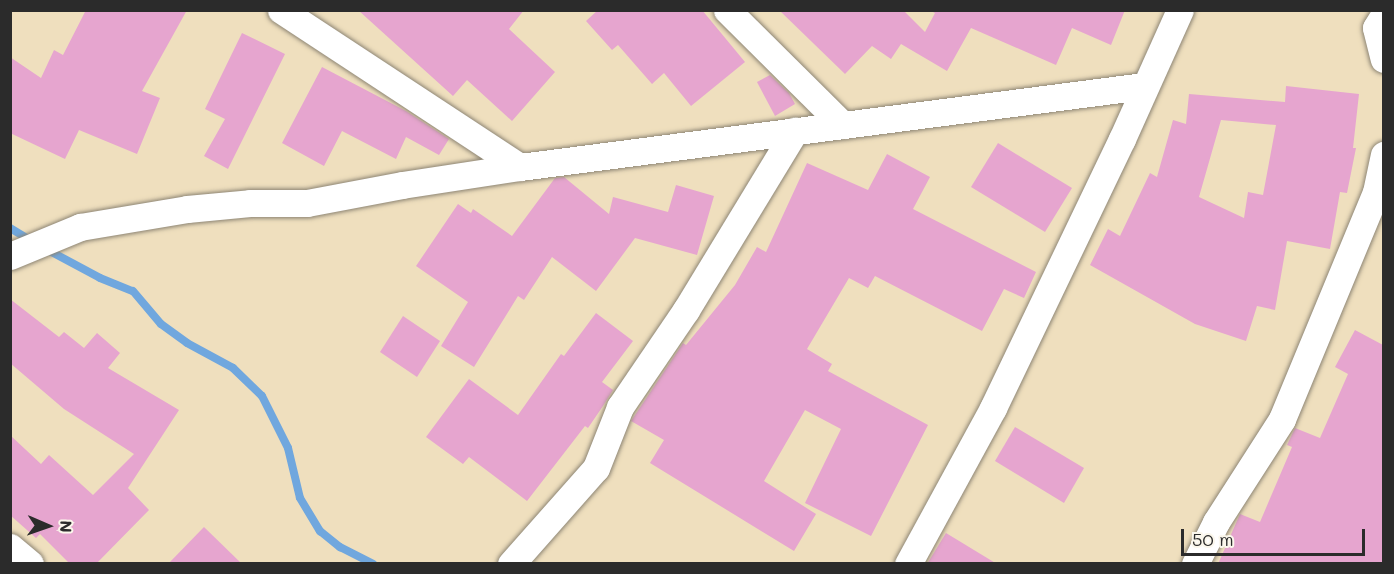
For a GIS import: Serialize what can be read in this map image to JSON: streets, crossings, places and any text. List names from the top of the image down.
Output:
{
  "scale_bar": "50 m",
  "north": "right"
}
